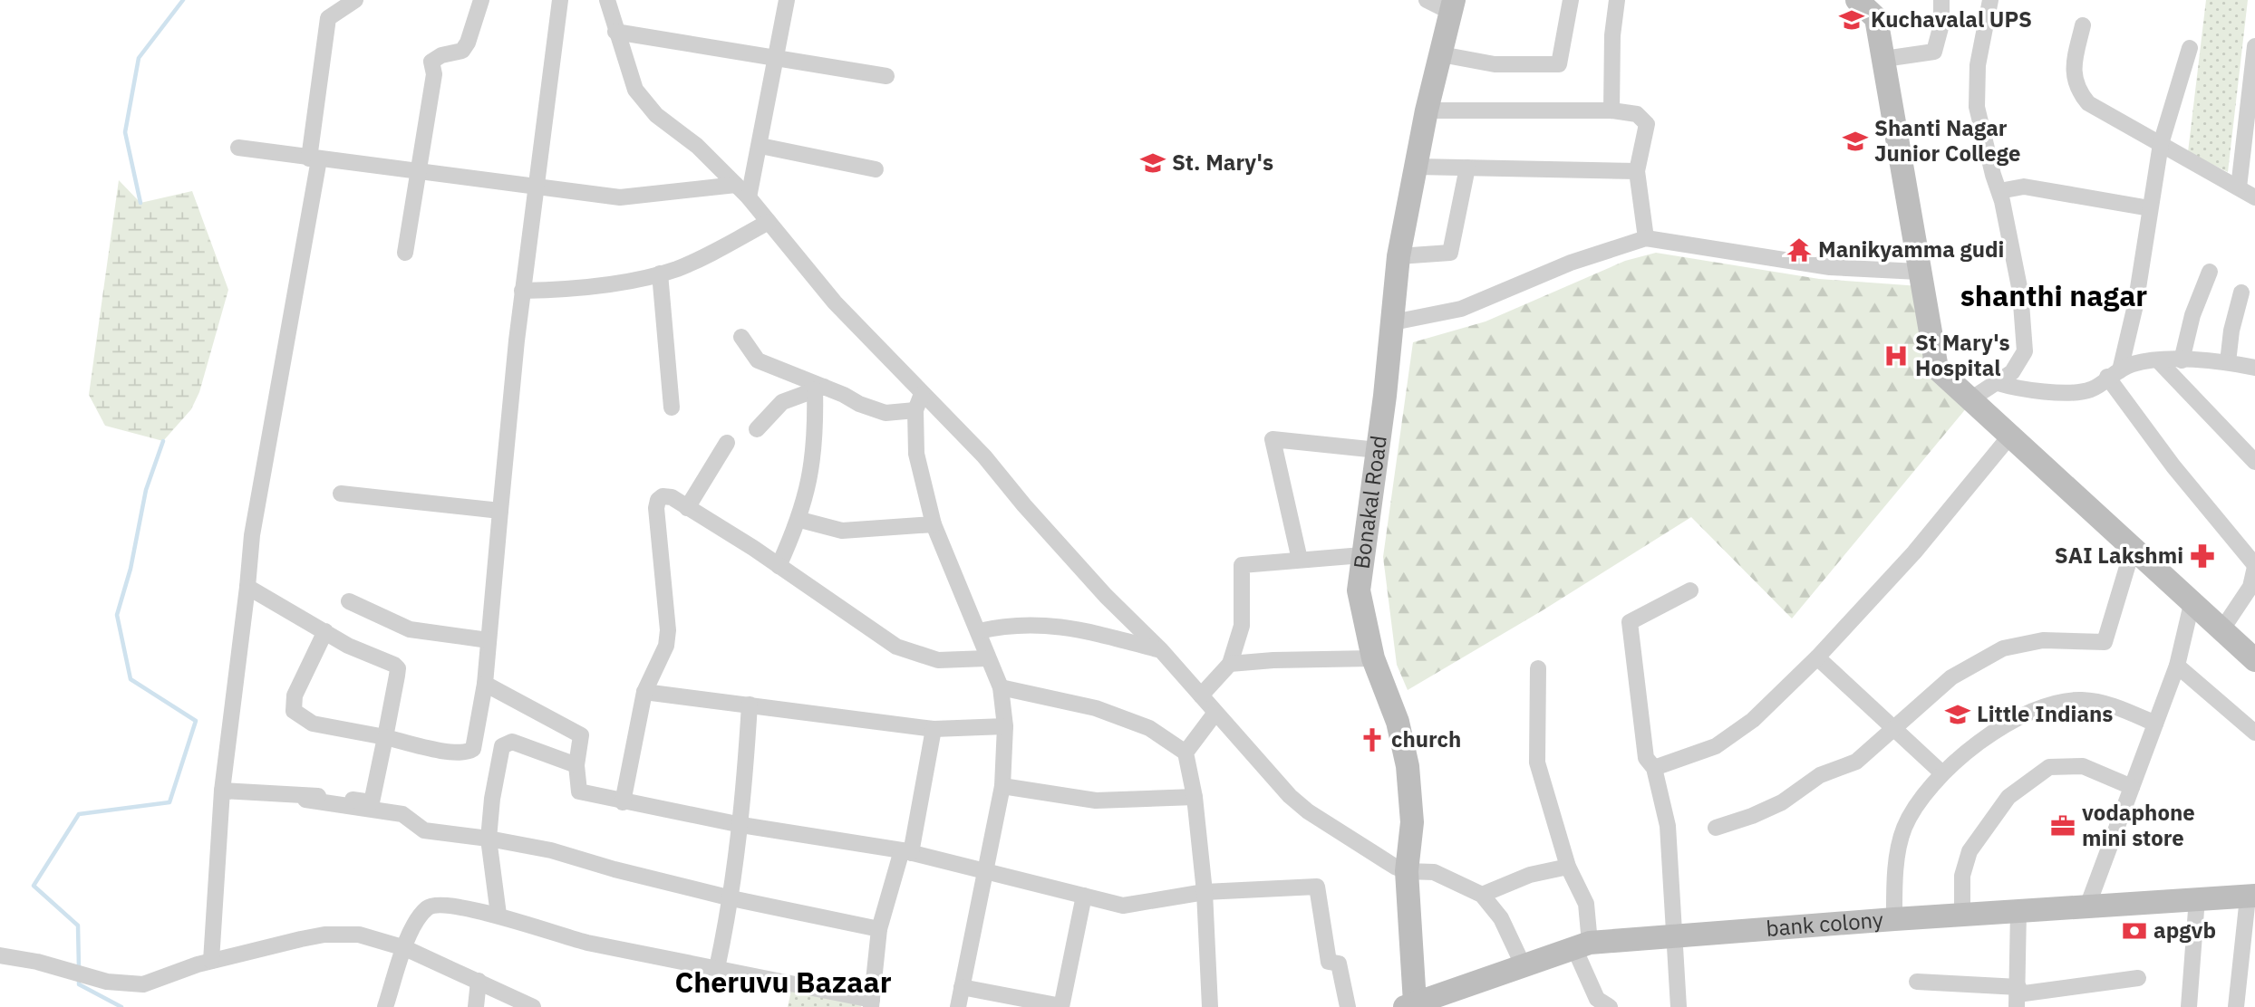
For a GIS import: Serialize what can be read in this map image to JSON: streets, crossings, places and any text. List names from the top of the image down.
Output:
{
  "streets": {
    "main road": ["Bonakal Road", "bank colony"]
  },
  "crossings": [
    ["Bonakal Road", "bank colony"]
  ],
  "districts": ["shanthi nagar", "Cheruvu Bazaar"],
  "places": {
    "school or university": [
      "Kuchavalal UPS",
      "Shanti Nagar Junior College",
      "St. Mary's",
      "Little Indians"
    ],
    "temple": ["Manikyamma gudi"],
    "hospital": ["St Mary's Hospital"],
    "pharmacy": ["SAI Lakshmi"],
    "church": ["church"],
    "office": ["vodaphone mini store"],
    "bank": ["apgvb"]
  }
}
